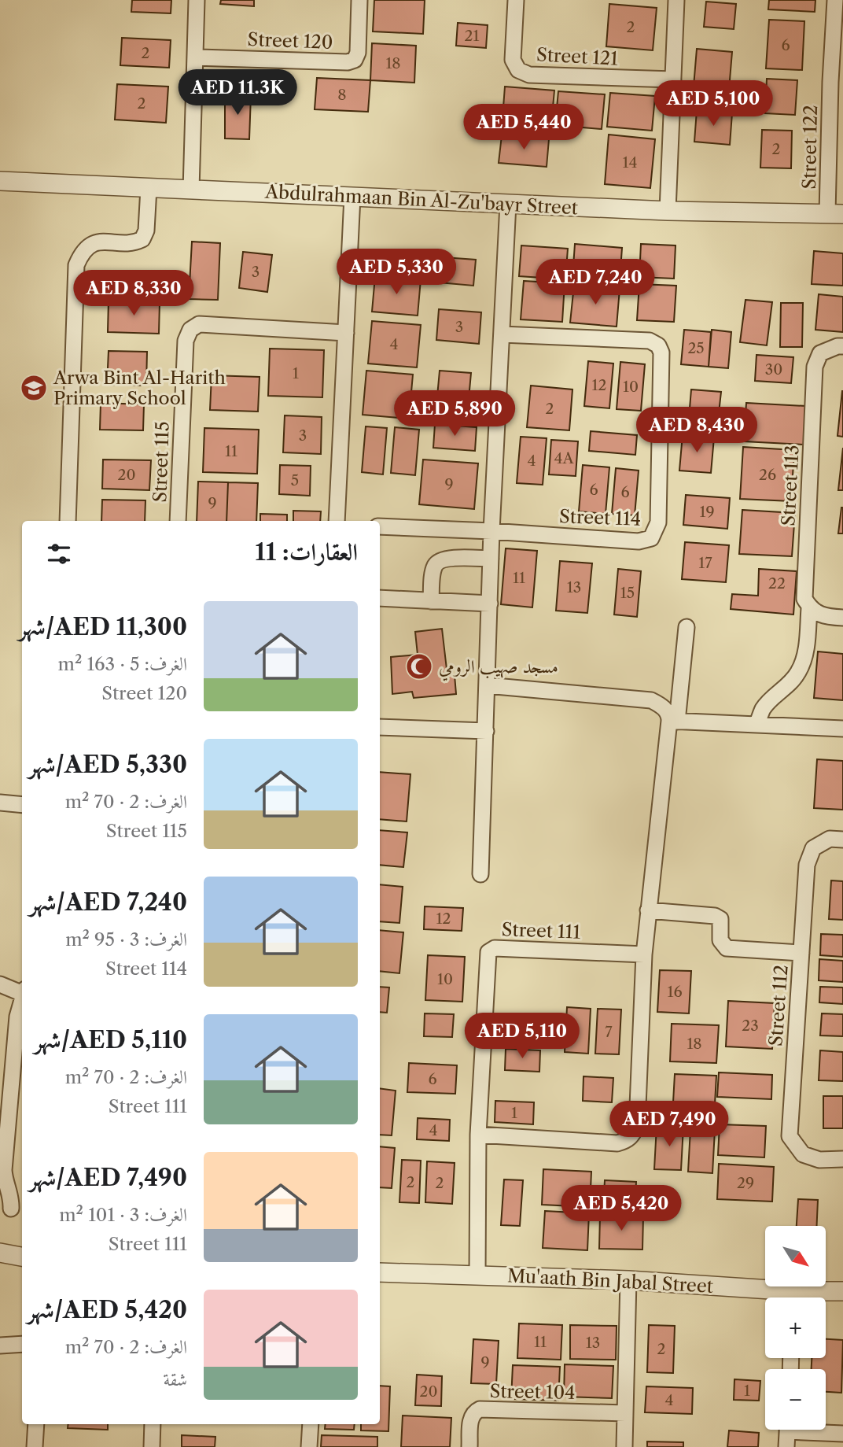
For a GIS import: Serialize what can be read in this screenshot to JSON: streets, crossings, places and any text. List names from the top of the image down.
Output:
{
  "streets": {
    "street": [
      "Street 120",
      "Street 121",
      "Street 122",
      "Abdulrahmaan Bin Al-Zu'bayr Street",
      "Street 115",
      "Street 113",
      "Street 114",
      "Street 111",
      "Street 112",
      "Mu'aath Bin Jabal Street",
      "Street 104"
    ]
  },
  "crossings": [
    ["Street 122", "Abdulrahmaan Bin Al-Zu'bayr Street"],
    ["Street 111", "Mu'aath Bin Jabal Street"]
  ],
  "places": {
    "school or university": ["Arwa Bint Al-Harith Primary School"],
    "mosque": ["مسجد صهيب الرومي"]
  },
  "house_numbers": [
    "2",
    "21",
    "6",
    "2",
    "18",
    "8",
    "2",
    "2",
    "14",
    "3",
    "3",
    "4",
    "25",
    "30",
    "1",
    "12",
    "10",
    "2",
    "3",
    "11",
    "4A",
    "4",
    "20",
    "26",
    "5",
    "9",
    "6",
    "6",
    "9",
    "19",
    "17",
    "11",
    "22",
    "13",
    "15",
    "12",
    "10",
    "16",
    "23",
    "7",
    "18",
    "6",
    "1",
    "4",
    "2",
    "2",
    "29",
    "11",
    "13",
    "2",
    "9",
    "1",
    "20",
    "4"
  ],
  "north": "bottom right",
  "page": {
    "price": [
      "AED 11.3K",
      "AED 5,100",
      "AED 5,440",
      "AED 5,330",
      "AED 7,240",
      "AED 8,330",
      "AED 5,890",
      "AED 8,430",
      "AED 5,110",
      "AED 7,490",
      "AED 5,420"
    ],
    "heading": "العقارات: 11",
    "list": [
      {
        "name": "AED 11,300/شهر",
        "note": "الغرف: 5 · 163 m² · Street 120"
      },
      {
        "name": "AED 5,330/شهر",
        "note": "الغرف: 2 · 70 m² · Street 115"
      },
      {
        "name": "AED 7,240/شهر",
        "note": "الغرف: 3 · 95 m² · Street 114"
      },
      {
        "name": "AED 5,110/شهر",
        "note": "الغرف: 2 · 70 m² · Street 111"
      },
      {
        "name": "AED 7,490/شهر",
        "note": "الغرف: 3 · 101 m² · Street 111"
      },
      {
        "name": "AED 5,420/شهر",
        "note": "الغرف: 2 · 70 m² · شقة"
      }
    ],
    "map_buttons": ["+", "−"]
  }
}
